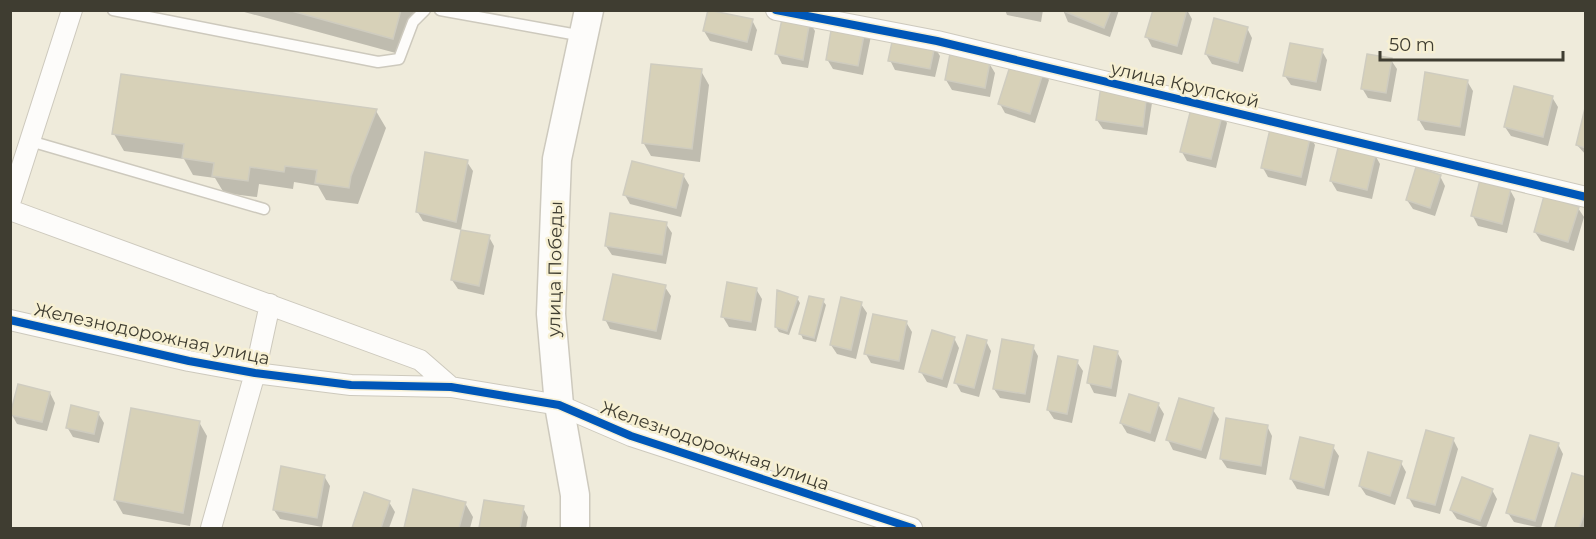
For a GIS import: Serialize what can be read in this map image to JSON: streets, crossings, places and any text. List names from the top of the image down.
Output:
{
  "streets": {
    "street": ["улица Крупской", "улица Победы", "Железнодорожная улица"]
  },
  "crossings": [
    ["улица Победы", "Железнодорожная улица"]
  ],
  "scale_bar": "50 m"
}
